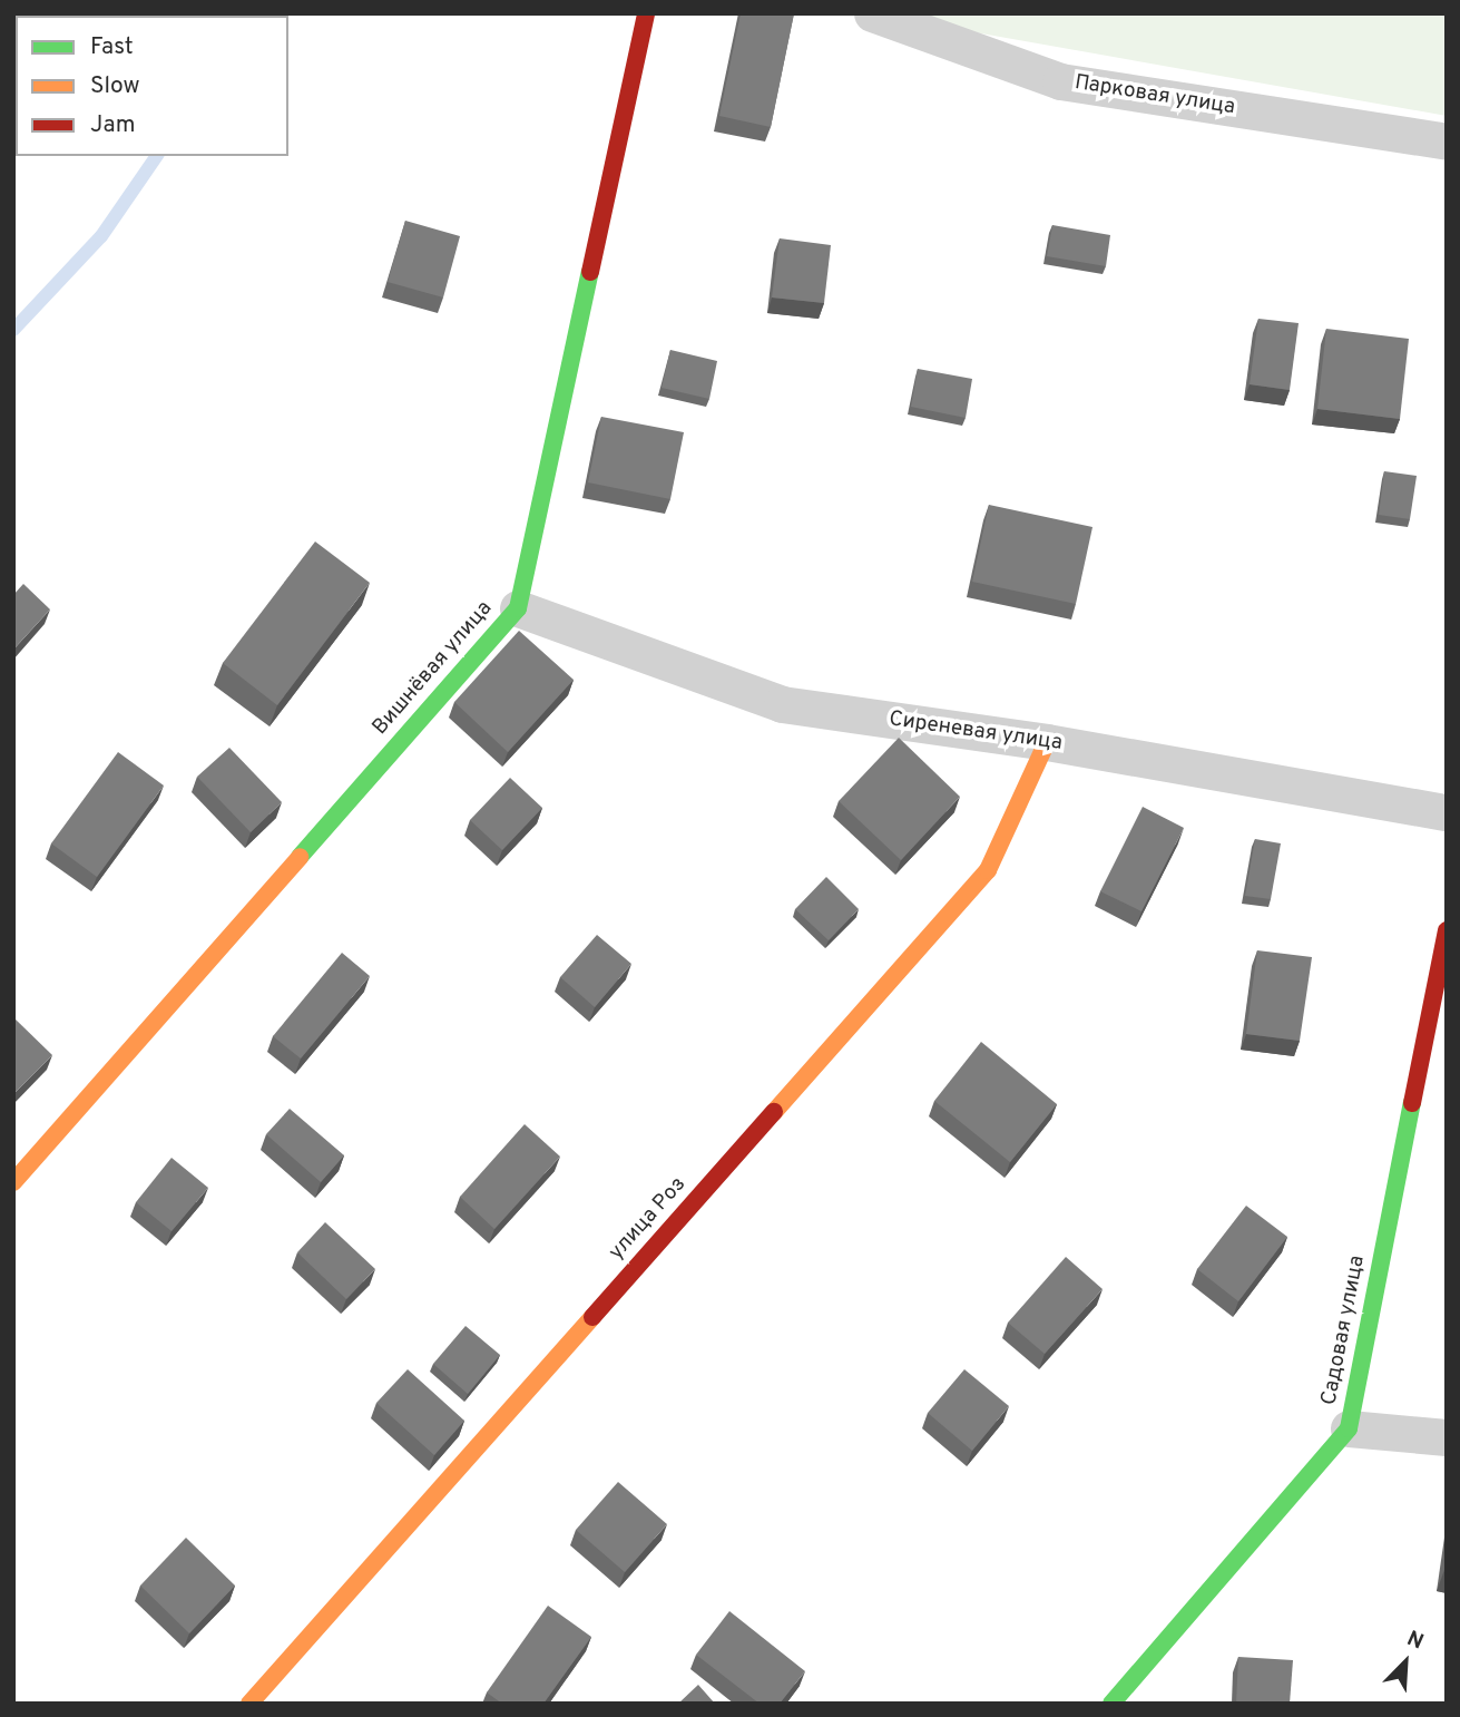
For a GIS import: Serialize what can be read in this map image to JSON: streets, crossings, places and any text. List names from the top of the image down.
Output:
{
  "streets": {
    "street": [
      "Парковая улица",
      "Вишнёвая улица",
      "Сиреневая улица",
      "улица Роз",
      "Садовая улица"
    ]
  },
  "crossings": [
    ["Вишнёвая улица", "Сиреневая улица"],
    ["Сиреневая улица", "улица Роз"]
  ],
  "legend": ["Fast", "Slow", "Jam"],
  "north": "top right"
}
